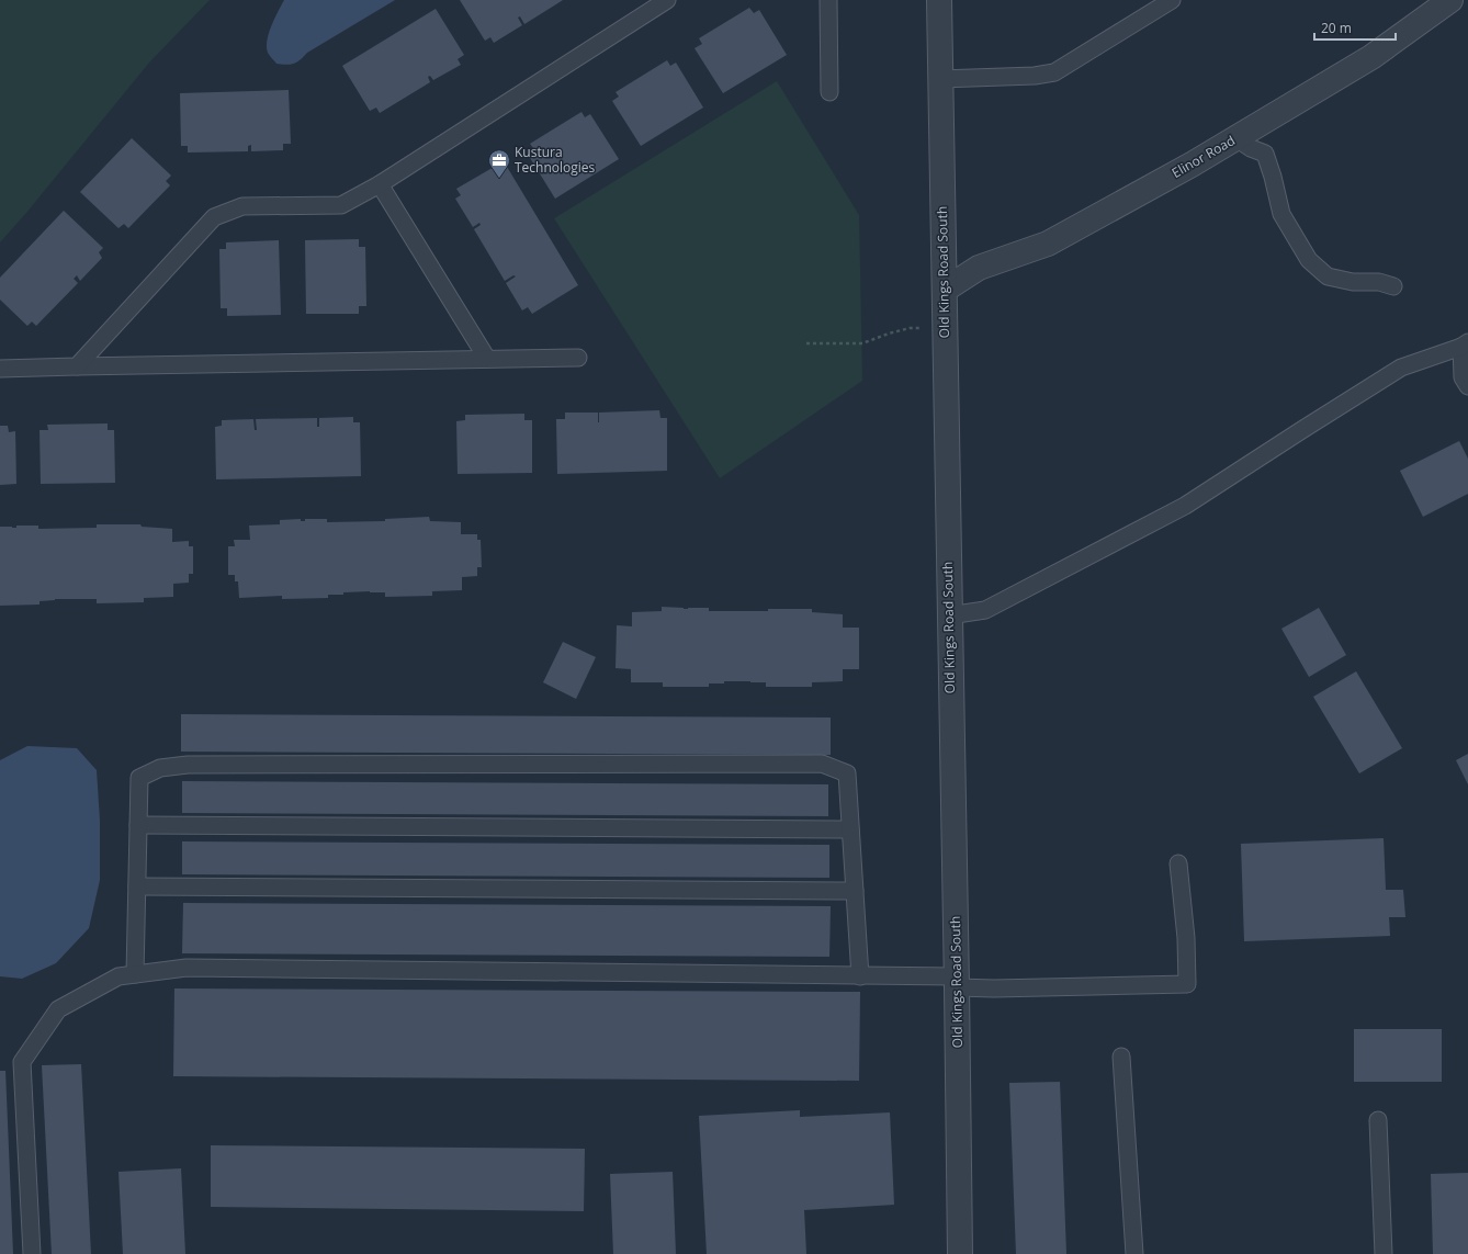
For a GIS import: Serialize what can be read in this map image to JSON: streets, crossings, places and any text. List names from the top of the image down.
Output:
{
  "streets": {
    "street": ["Elinor Road", "Old Kings Road South"]
  },
  "crossings": [
    ["Elinor Road", "Old Kings Road South"]
  ],
  "places": {
    "office": ["Kustura Technologies"]
  },
  "scale_bar": "20 m"
}
